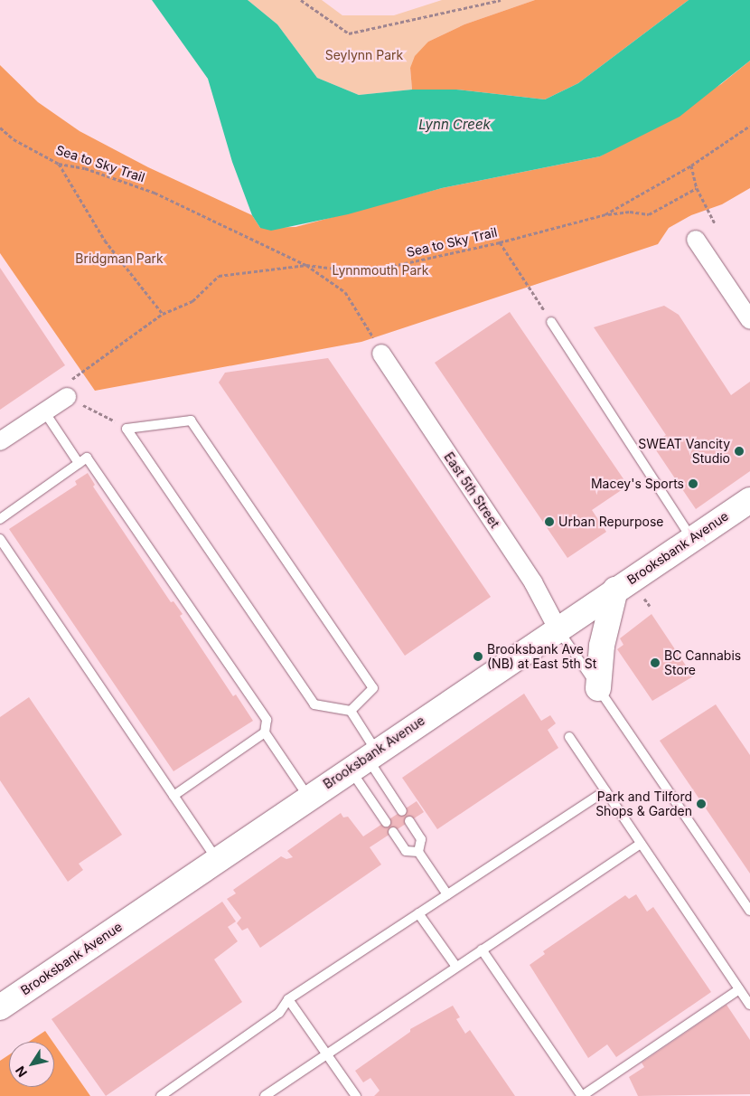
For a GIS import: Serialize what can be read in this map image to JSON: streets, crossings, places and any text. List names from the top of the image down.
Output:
{
  "streets": {
    "main road": ["Brooksbank Avenue"],
    "street": ["East 5th Street"],
    "path": ["Sea to Sky Trail"]
  },
  "crossings": [
    ["East 5th Street", "Brooksbank Avenue"]
  ],
  "water": ["Lynn Creek"],
  "parks": ["Seylynn Park", "Bridgman Park", "Lynnmouth Park"],
  "places": [
    "SWEAT Vancity Studio",
    "Macey's Sports",
    "Urban Repurpose",
    "Brooksbank Ave (NB) at East 5th St",
    "BC Cannabis Store",
    "Park and Tilford Shops & Garden"
  ],
  "north": "bottom left"
}
